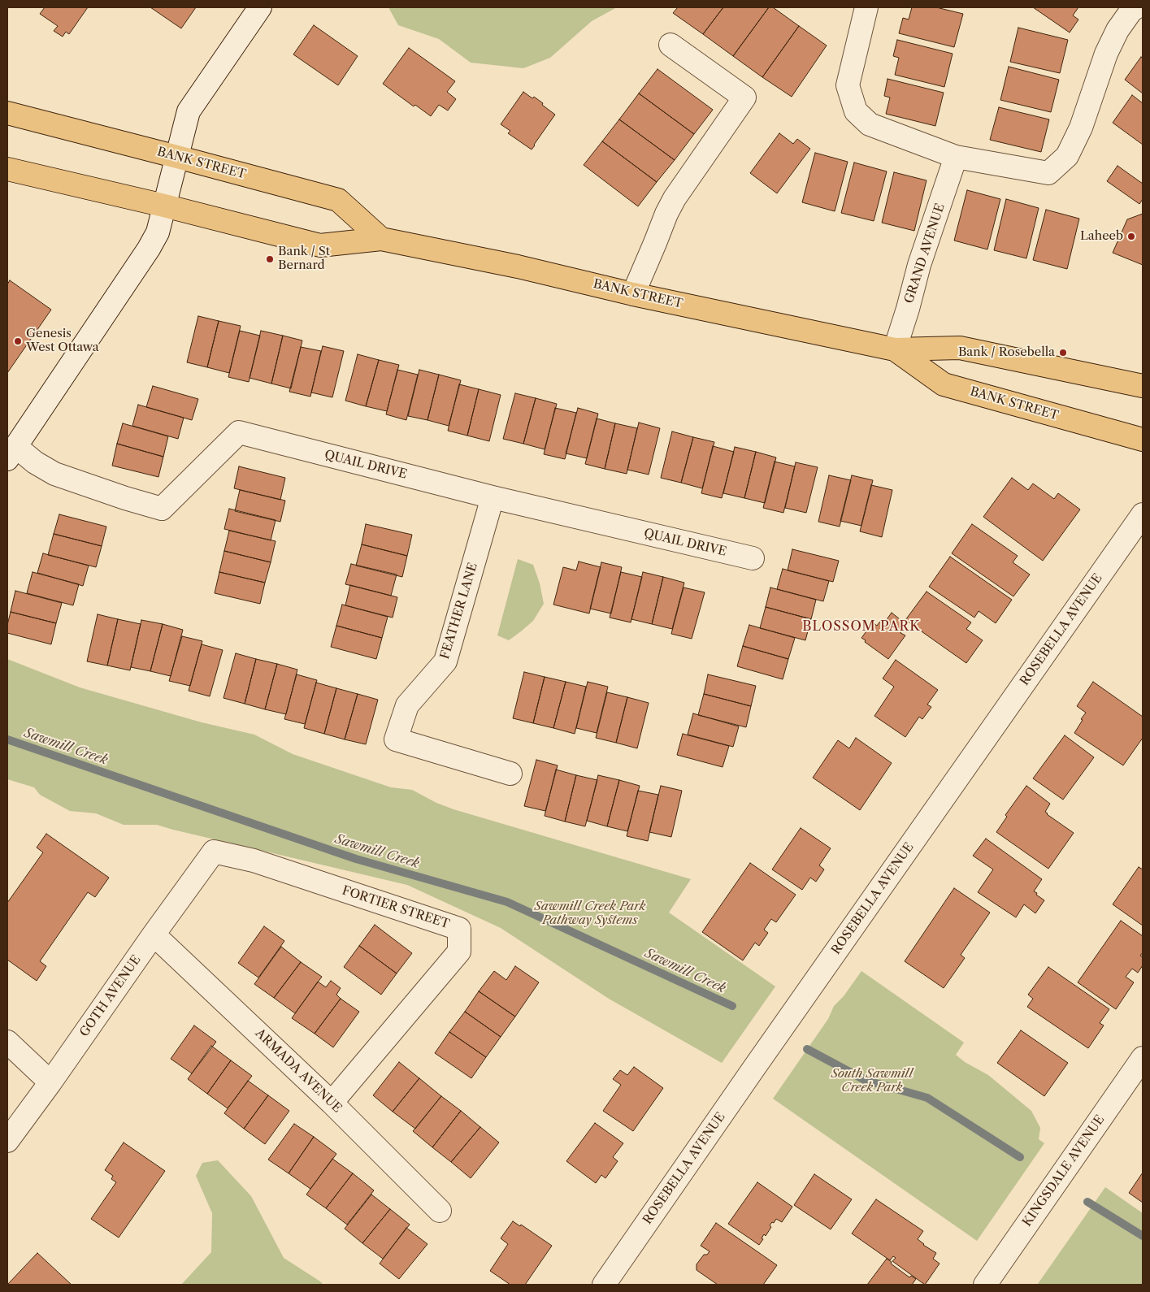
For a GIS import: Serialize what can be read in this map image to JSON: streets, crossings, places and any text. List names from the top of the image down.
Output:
{
  "streets": {
    "main road": ["BANK STREET"],
    "street": [
      "GRAND AVENUE",
      "QUAIL DRIVE",
      "FEATHER LANE",
      "ROSEBELLA AVENUE",
      "FORTIER STREET",
      "GOTH AVENUE",
      "ARMADA AVENUE",
      "KINGSDALE AVENUE"
    ]
  },
  "crossings": [
    ["BANK STREET", "GRAND AVENUE"],
    ["QUAIL DRIVE", "FEATHER LANE"],
    ["FORTIER STREET", "GOTH AVENUE"],
    ["FORTIER STREET", "ARMADA AVENUE"],
    ["GOTH AVENUE", "ARMADA AVENUE"]
  ],
  "districts": ["BLOSSOM PARK"],
  "water": ["Sawmill Creek"],
  "parks": ["Sawmill Creek Park Pathway Systems", "South Sawmill Creek Park"],
  "places": [
    "Laheeb",
    "Bank / St Bernard",
    "Genesis West Ottawa",
    "Bank / Rosebella"
  ]
}
